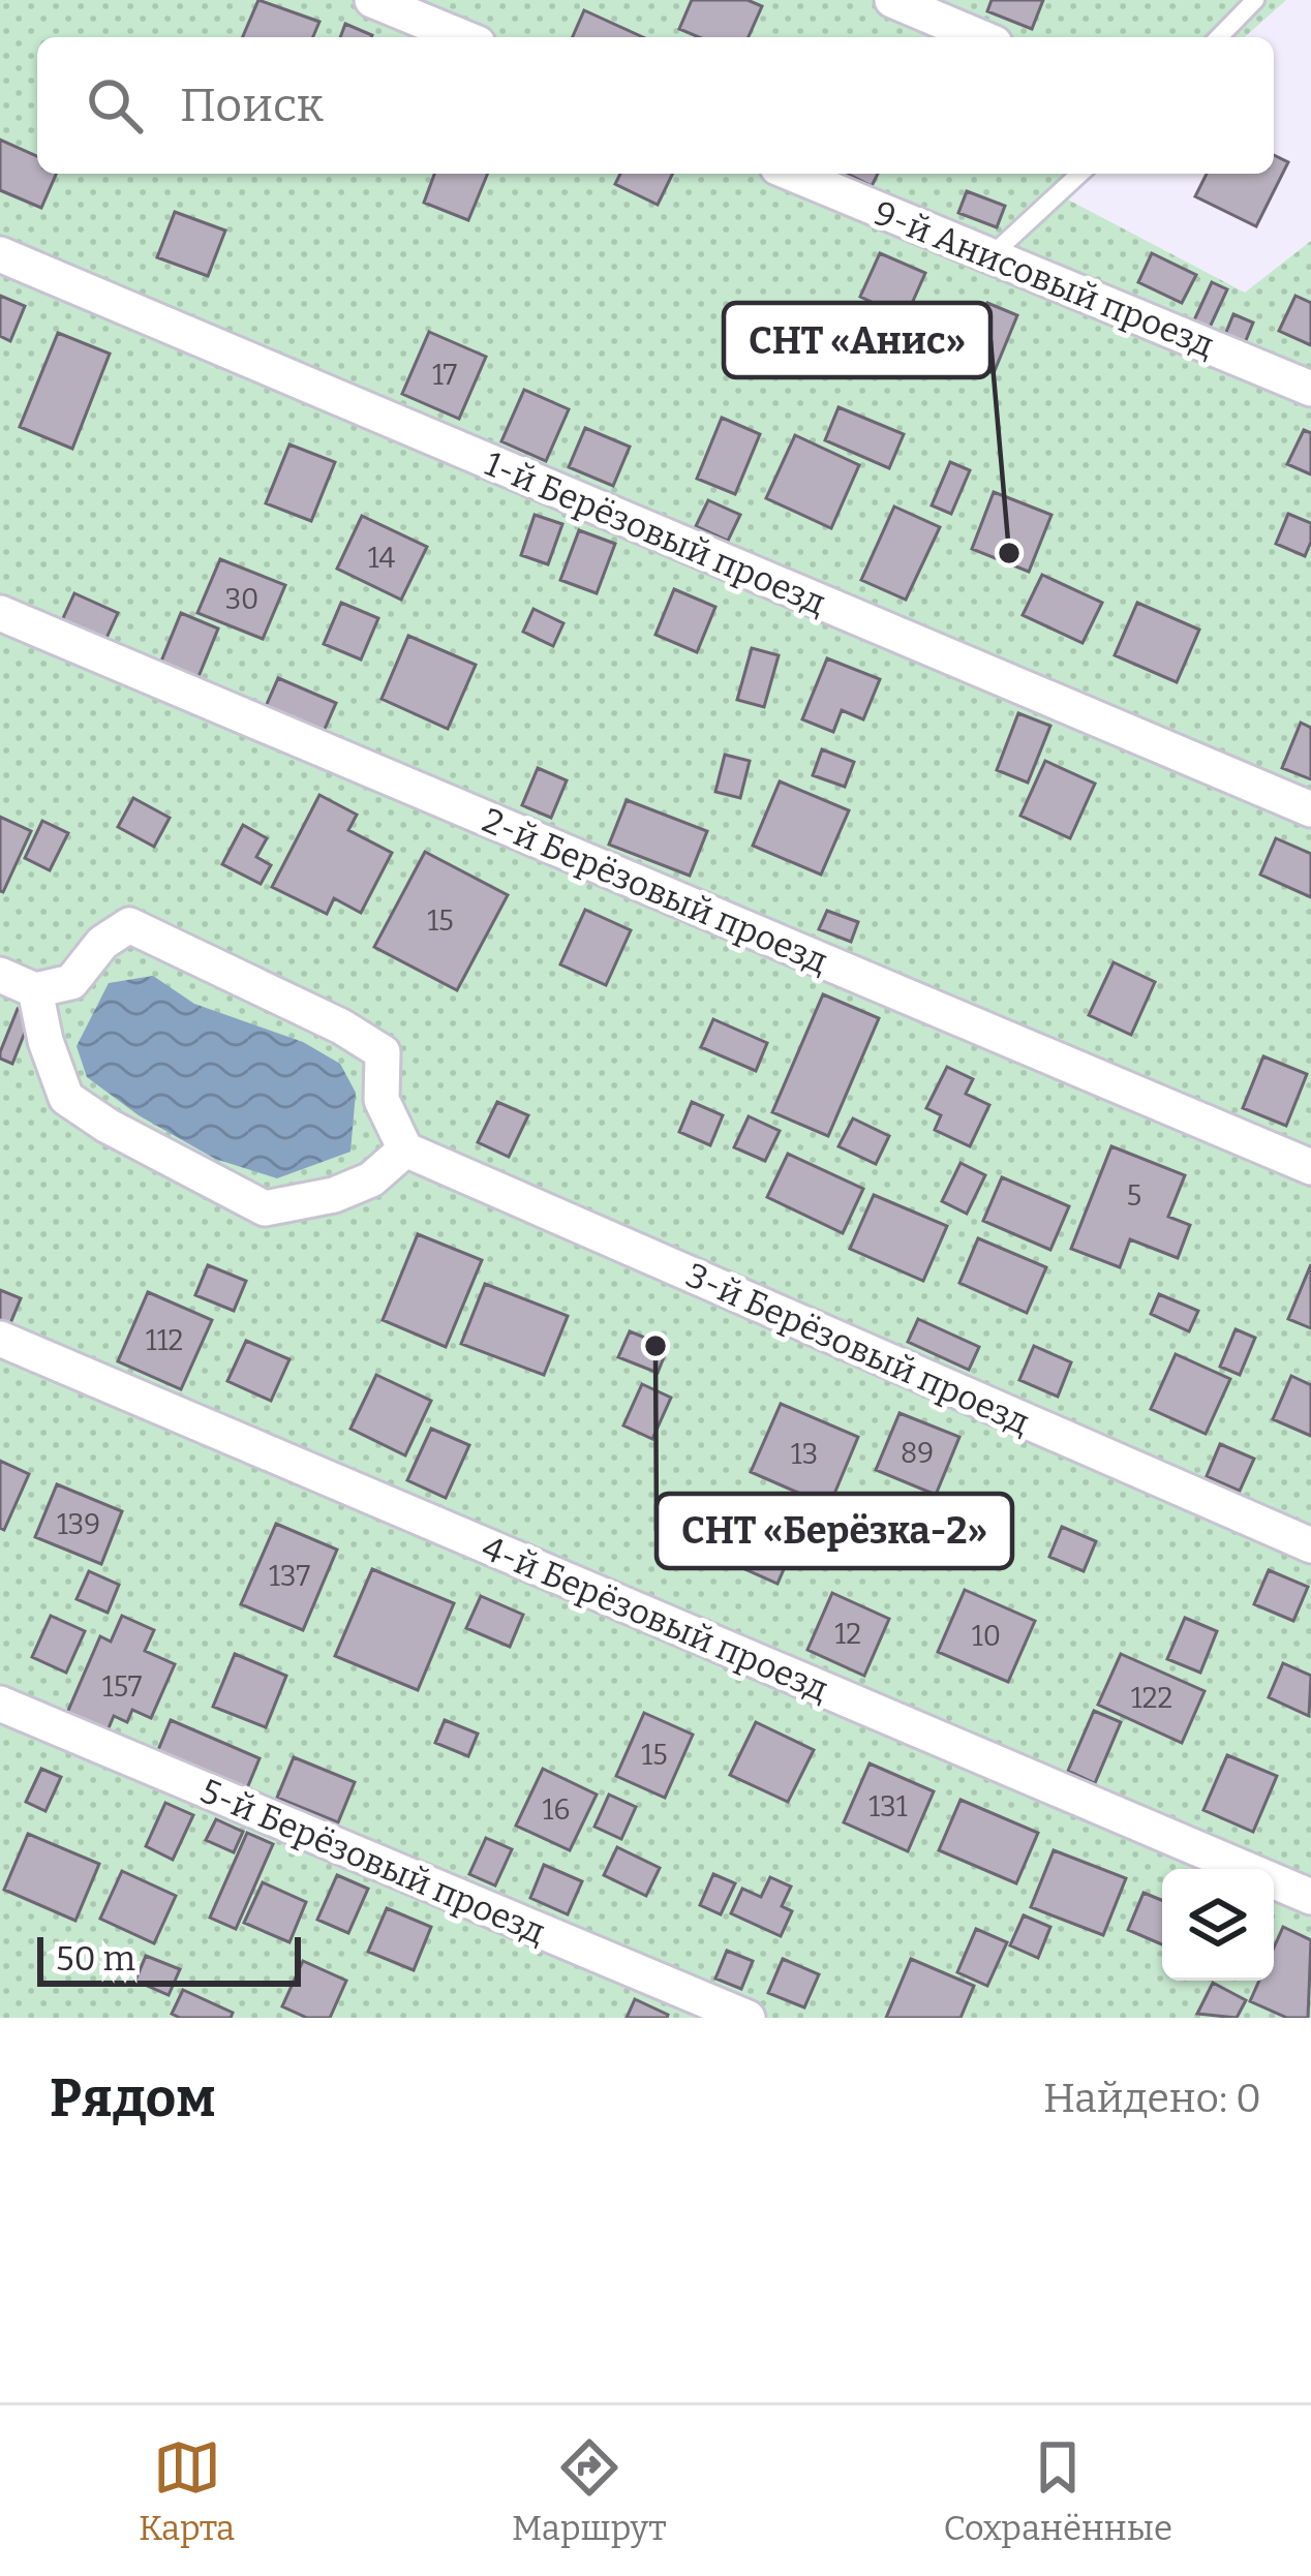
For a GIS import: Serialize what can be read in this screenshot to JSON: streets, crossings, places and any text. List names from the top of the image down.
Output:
{
  "streets": {
    "street": [
      "9-й Анисовый проезд",
      "1-й Берёзовый проезд",
      "2-й Берёзовый проезд",
      "3-й Берёзовый проезд",
      "4-й Берёзовый проезд",
      "5-й Берёзовый проезд"
    ]
  },
  "places": ["СНТ «Анис»", "СНТ «Берёзка-2»"],
  "house_numbers": [
    "17",
    "14",
    "30",
    "15",
    "5",
    "112",
    "89",
    "13",
    "139",
    "137",
    "12",
    "10",
    "157",
    "122",
    "15",
    "131",
    "16"
  ],
  "scale_bar": "50 m",
  "page": {
    "search": "Поиск",
    "scale": "50 m",
    "heading": ["Рядом", "Найдено: 0"],
    "nav": ["Карта", "Маршрут", "Сохранённые"]
  }
}
